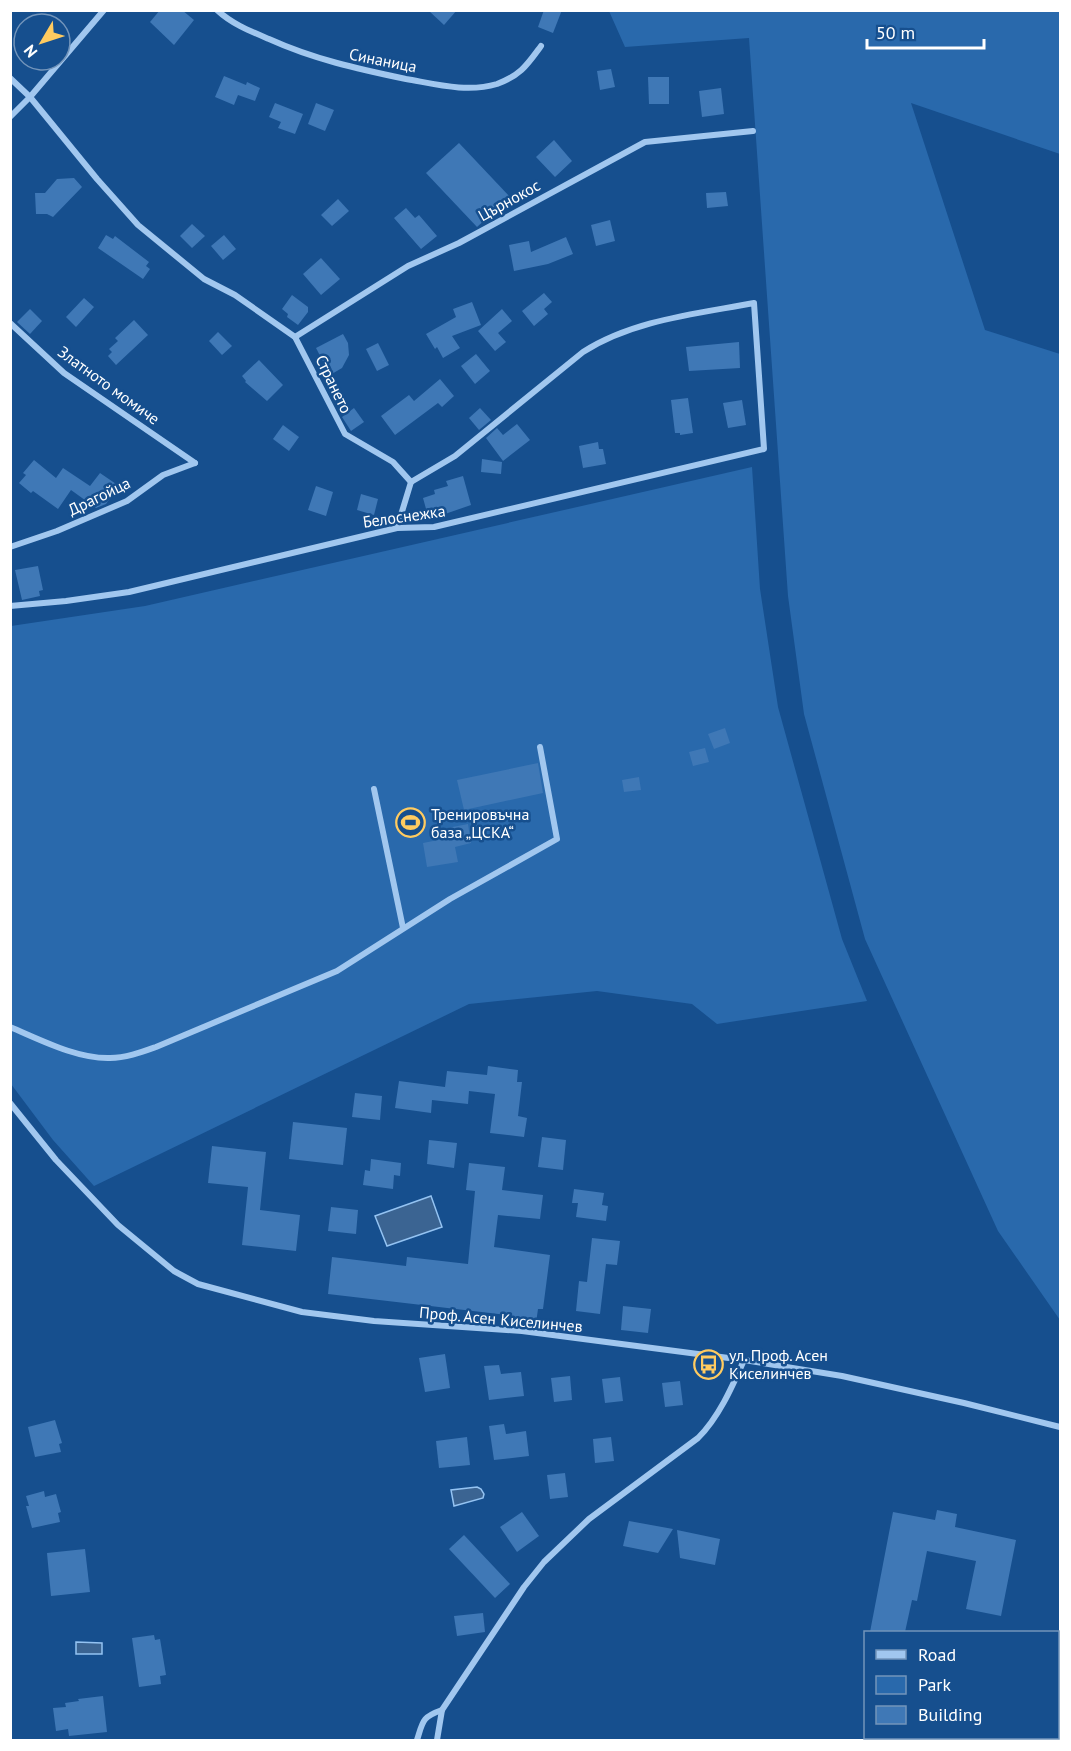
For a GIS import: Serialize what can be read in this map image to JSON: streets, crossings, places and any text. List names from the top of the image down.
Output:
{
  "streets": {
    "street": [
      "Синаница",
      "Църнокос",
      "Странето",
      "Златното момиче",
      "Драгойца",
      "Белоснежка",
      "Проф. Асен Киселинчев"
    ]
  },
  "crossings": [
    ["Църнокос", "Странето"],
    ["Странето", "Белоснежка"],
    ["Златното момиче", "Драгойца"]
  ],
  "places": {
    "sports": ["Тренировъчна база „ЦСКА“"],
    "bus stop": ["ул. Проф. Асен Киселинчев"]
  },
  "legend": ["Road", "Park", "Building"],
  "scale_bar": "50 m",
  "north": "bottom left"
}
